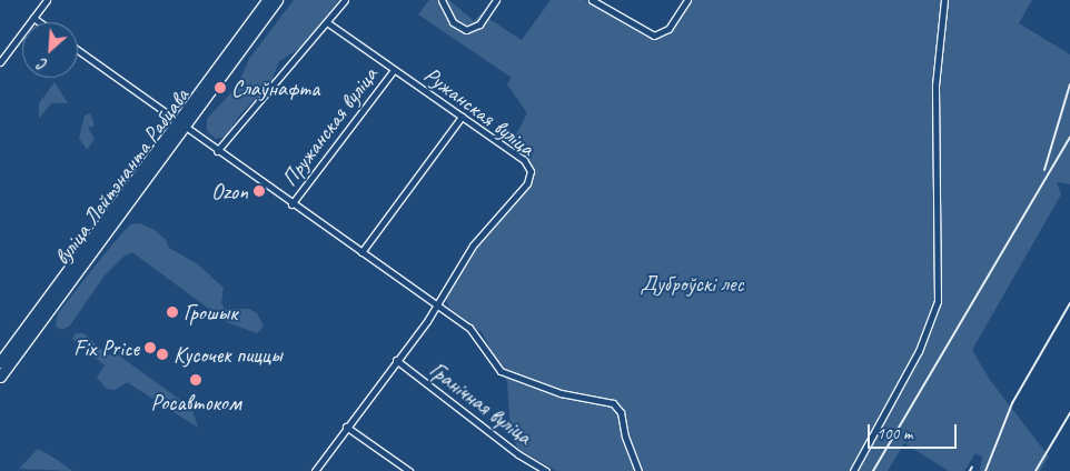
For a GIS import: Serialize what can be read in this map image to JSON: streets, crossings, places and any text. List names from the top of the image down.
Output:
{
  "streets": {
    "highway": ["вуліца Лейтэнанта Рабцава"],
    "street": ["Ружанская вуліца", "Пружанская вуліца", "Гранічная вуліца"]
  },
  "crossings": [
    ["Ружанская вуліца", "Пружанская вуліца"]
  ],
  "parks": ["Дуброўскі лес"],
  "places": [
    "Слаўнафта",
    "Ozon",
    "Грошык",
    "Fix Price",
    "Кусочек пиццы",
    "Росавтоком"
  ],
  "scale_bar": "100 m",
  "north": "bottom left"
}
